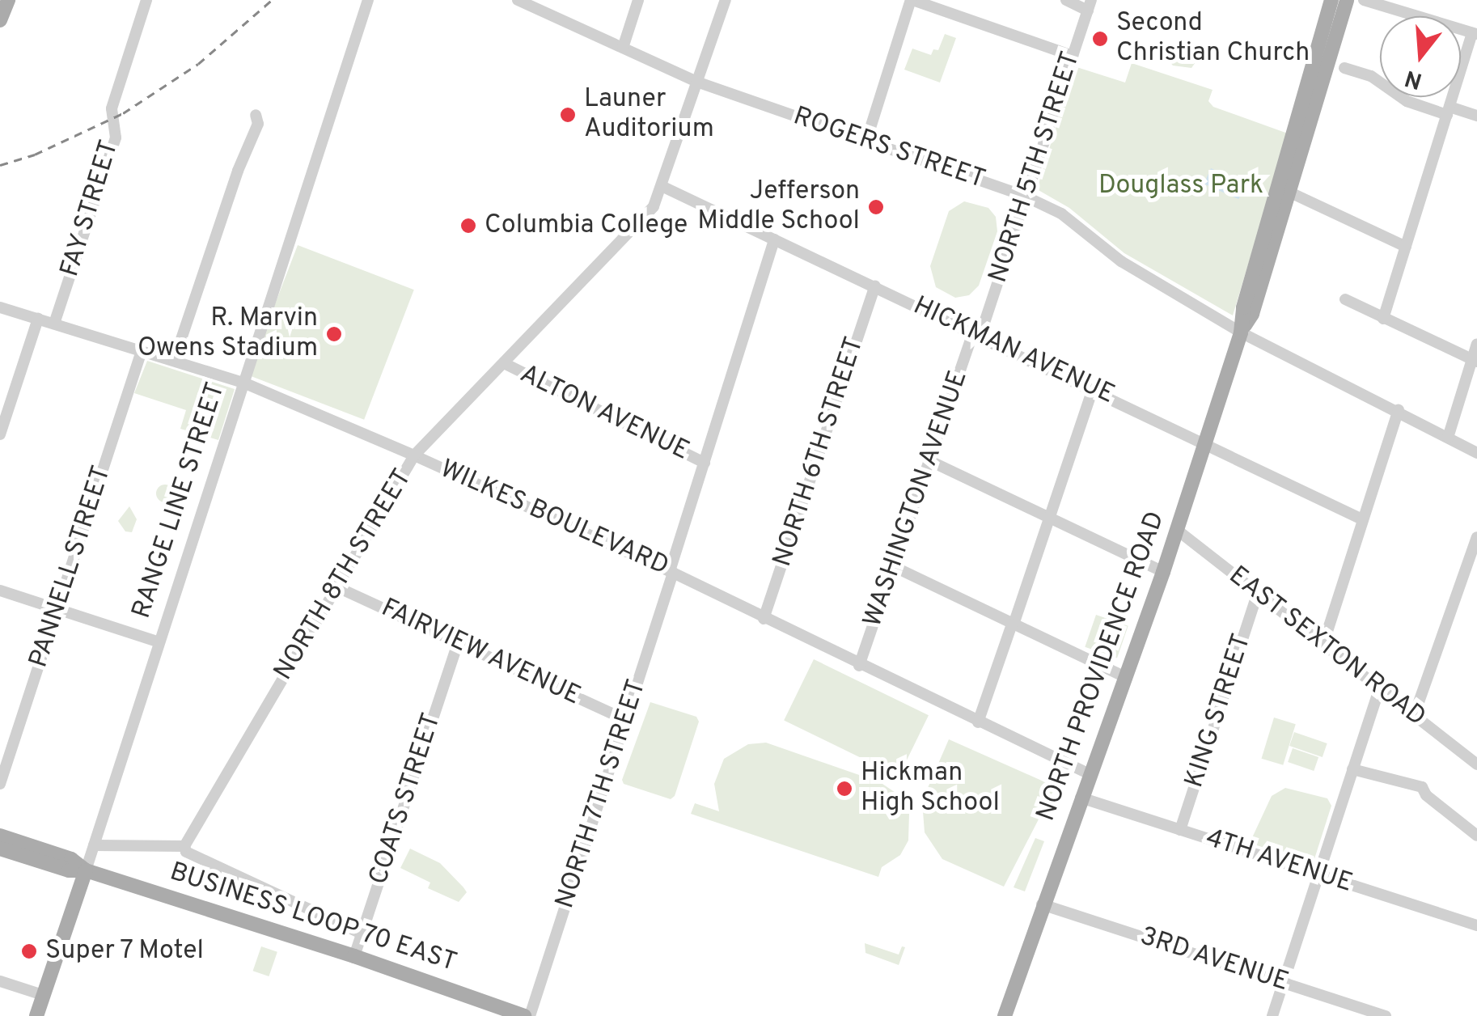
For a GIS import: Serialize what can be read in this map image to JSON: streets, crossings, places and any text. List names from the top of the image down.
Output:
{
  "streets": {
    "main road": ["RANGE LINE STREET", "NORTH PROVIDENCE ROAD", "BUSINESS LOOP 70 EAST"],
    "street": [
      "ROGERS STREET",
      "NORTH 5TH STREET",
      "FAY STREET",
      "HICKMAN AVENUE",
      "ALTON AVENUE",
      "NORTH 6TH STREET",
      "WASHINGTON AVENUE",
      "WILKES BOULEVARD",
      "PANNELL STREET",
      "NORTH 8TH STREET",
      "EAST SEXTON ROAD",
      "FAIRVIEW AVENUE",
      "KING STREET",
      "NORTH 7TH STREET",
      "COATS STREET",
      "4TH AVENUE",
      "3RD AVENUE"
    ]
  },
  "crossings": [
    ["ROGERS STREET", "NORTH 5TH STREET"],
    ["ROGERS STREET", "NORTH 8TH STREET"],
    ["ROGERS STREET", "NORTH PROVIDENCE ROAD"],
    ["NORTH 5TH STREET", "HICKMAN AVENUE"],
    ["NORTH 5TH STREET", "WASHINGTON AVENUE"],
    ["FAY STREET", "WILKES BOULEVARD"],
    ["HICKMAN AVENUE", "NORTH 6TH STREET"],
    ["HICKMAN AVENUE", "WASHINGTON AVENUE"],
    ["HICKMAN AVENUE", "NORTH 8TH STREET"],
    ["HICKMAN AVENUE", "NORTH PROVIDENCE ROAD"],
    ["HICKMAN AVENUE", "NORTH 7TH STREET"],
    ["ALTON AVENUE", "NORTH 8TH STREET"],
    ["ALTON AVENUE", "NORTH 7TH STREET"],
    ["NORTH 6TH STREET", "WILKES BOULEVARD"],
    ["WASHINGTON AVENUE", "WILKES BOULEVARD"],
    ["RANGE LINE STREET", "WILKES BOULEVARD"],
    ["RANGE LINE STREET", "BUSINESS LOOP 70 EAST"],
    ["WILKES BOULEVARD", "PANNELL STREET"],
    ["WILKES BOULEVARD", "NORTH 8TH STREET"],
    ["WILKES BOULEVARD", "NORTH PROVIDENCE ROAD"],
    ["WILKES BOULEVARD", "NORTH 7TH STREET"],
    ["NORTH 8TH STREET", "FAIRVIEW AVENUE"],
    ["EAST SEXTON ROAD", "NORTH PROVIDENCE ROAD"],
    ["EAST SEXTON ROAD", "KING STREET"],
    ["FAIRVIEW AVENUE", "NORTH 7TH STREET"],
    ["FAIRVIEW AVENUE", "COATS STREET"],
    ["NORTH PROVIDENCE ROAD", "4TH AVENUE"],
    ["NORTH PROVIDENCE ROAD", "3RD AVENUE"],
    ["KING STREET", "4TH AVENUE"],
    ["NORTH 7TH STREET", "BUSINESS LOOP 70 EAST"],
    ["COATS STREET", "BUSINESS LOOP 70 EAST"]
  ],
  "parks": ["Douglass Park"],
  "places": [
    "Second Christian Church",
    "Launer Auditorium",
    "Jefferson Middle School",
    "Columbia College",
    "R. Marvin Owens Stadium",
    "Hickman High School",
    "Super 7 Motel"
  ],
  "north": "bottom"
}
